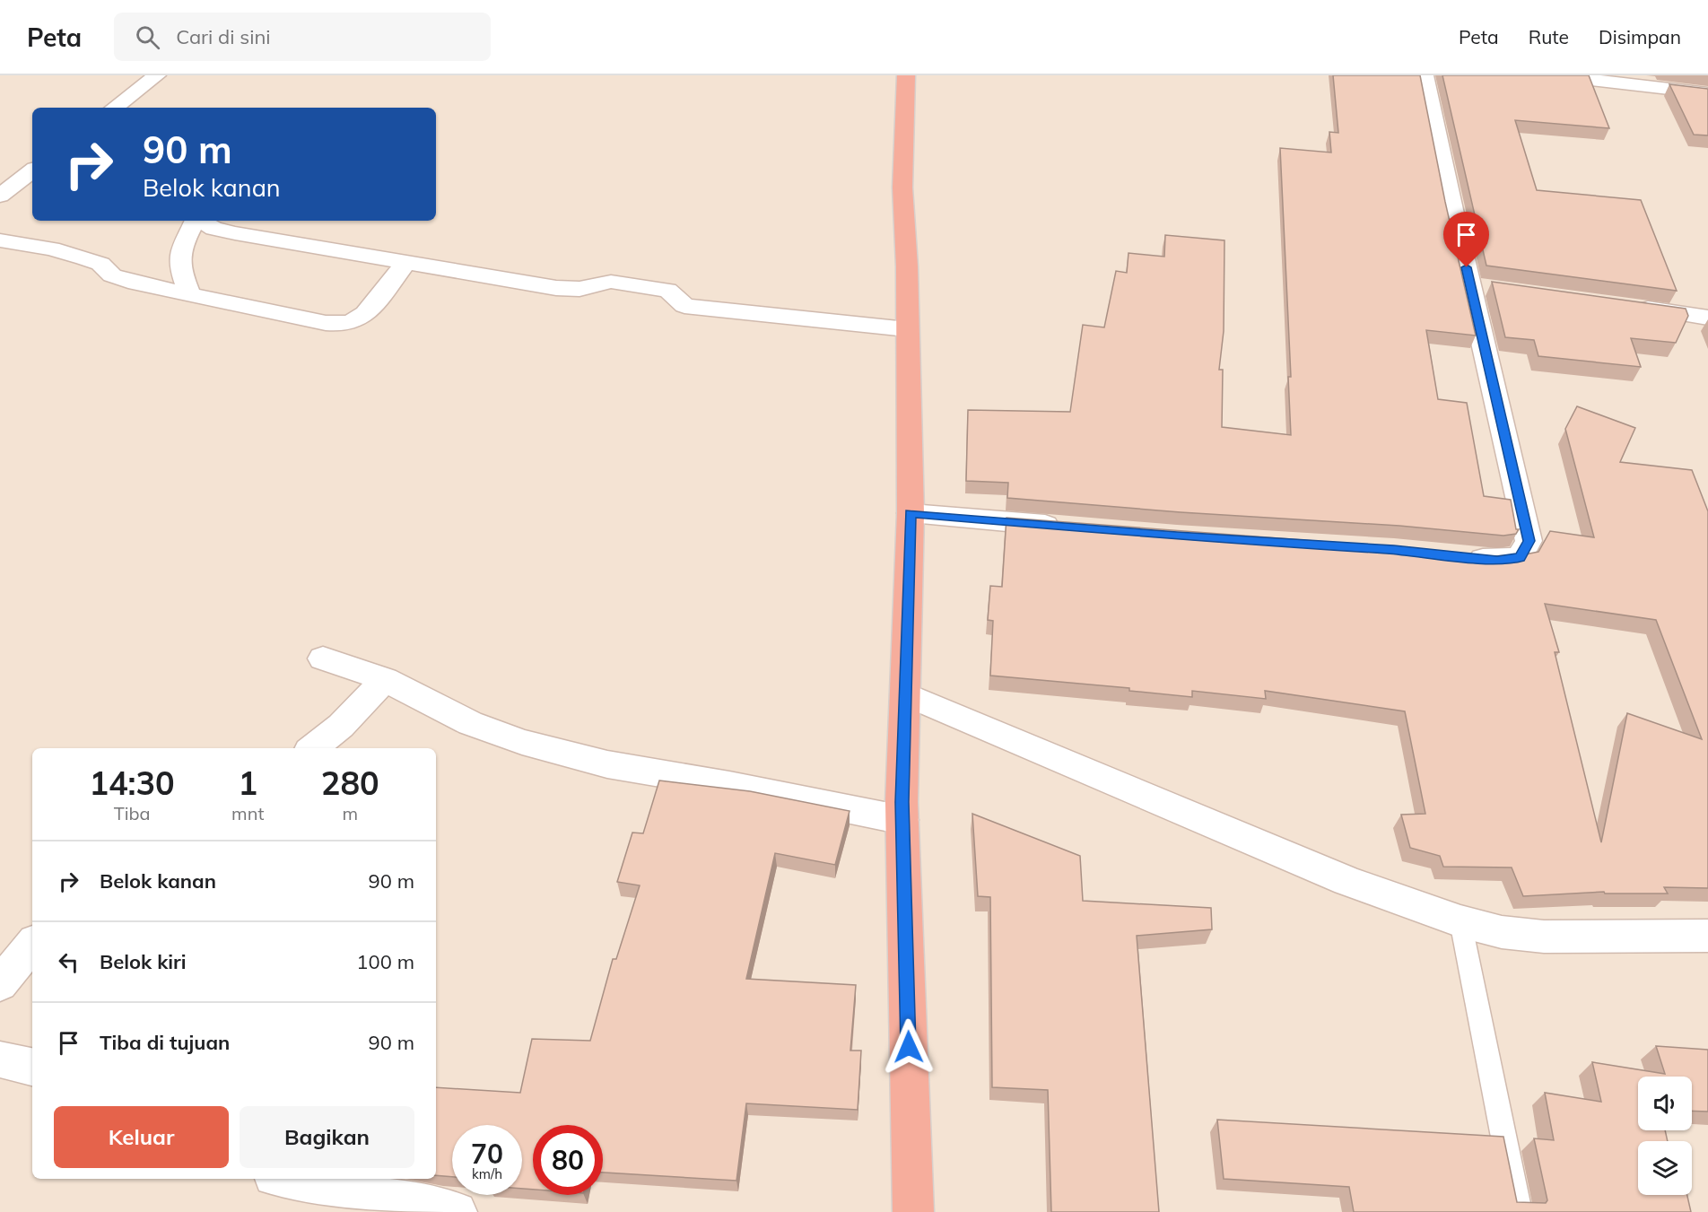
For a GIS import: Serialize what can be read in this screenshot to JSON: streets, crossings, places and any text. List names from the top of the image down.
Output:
{
  "page": {
    "header": "Peta",
    "search": "Cari di sini",
    "nav": ["Peta", "Rute", "Disimpan"],
    "turn": ["90 m", "Belok kanan"],
    "eta": [
      "14:30",
      "Tiba",
      "1",
      "mnt",
      "280",
      "m"
    ],
    "list": [
      {
        "name": "Belok kanan",
        "value": "90 m"
      },
      {
        "name": "Belok kiri",
        "value": "100 m"
      },
      {
        "name": "Tiba di tujuan",
        "value": "90 m"
      }
    ],
    "buttons": ["Keluar", "Bagikan"],
    "speed": "70 km/h",
    "limit": "80"
  }
}
